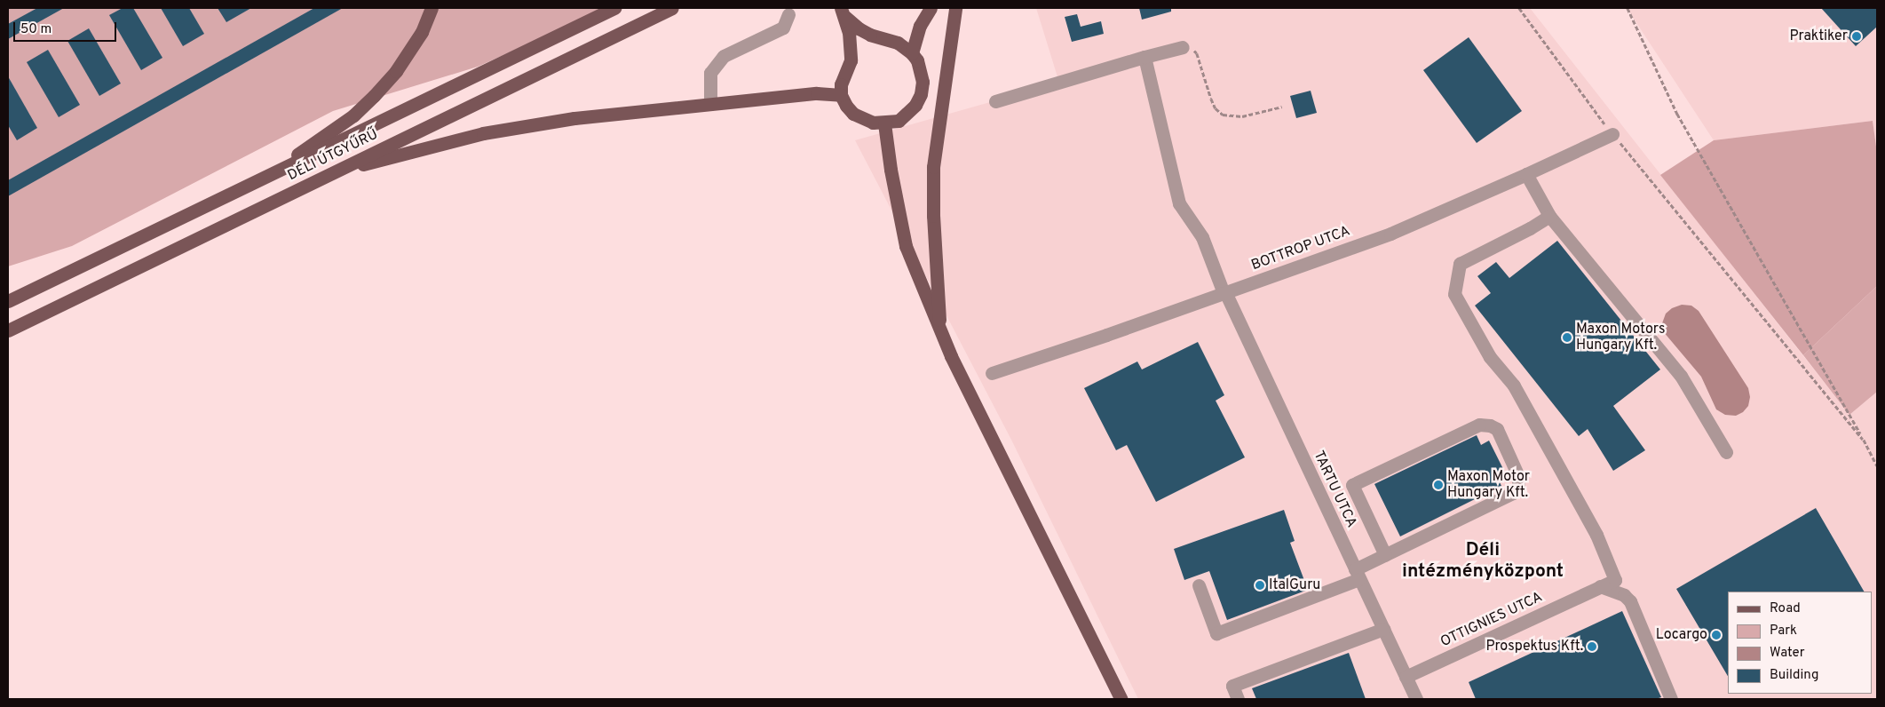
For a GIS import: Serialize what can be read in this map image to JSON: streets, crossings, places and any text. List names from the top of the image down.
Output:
{
  "streets": {
    "main road": ["DÉLI ÚTGYŰRŰ"],
    "street": ["BOTTROP UTCA", "TARTU UTCA", "OTTIGNIES UTCA"]
  },
  "crossings": [
    ["BOTTROP UTCA", "TARTU UTCA"],
    ["TARTU UTCA", "OTTIGNIES UTCA"]
  ],
  "districts": ["Déli intézményközpont"],
  "places": [
    "Praktiker",
    "Maxon Motors Hungary Kft.",
    "Maxon Motor Hungary Kft.",
    "ItalGuru",
    "Locargo",
    "Prospektus Kft."
  ],
  "legend": [
    "Road",
    "Park",
    "Water",
    "Building"
  ],
  "scale_bar": "50 m"
}
